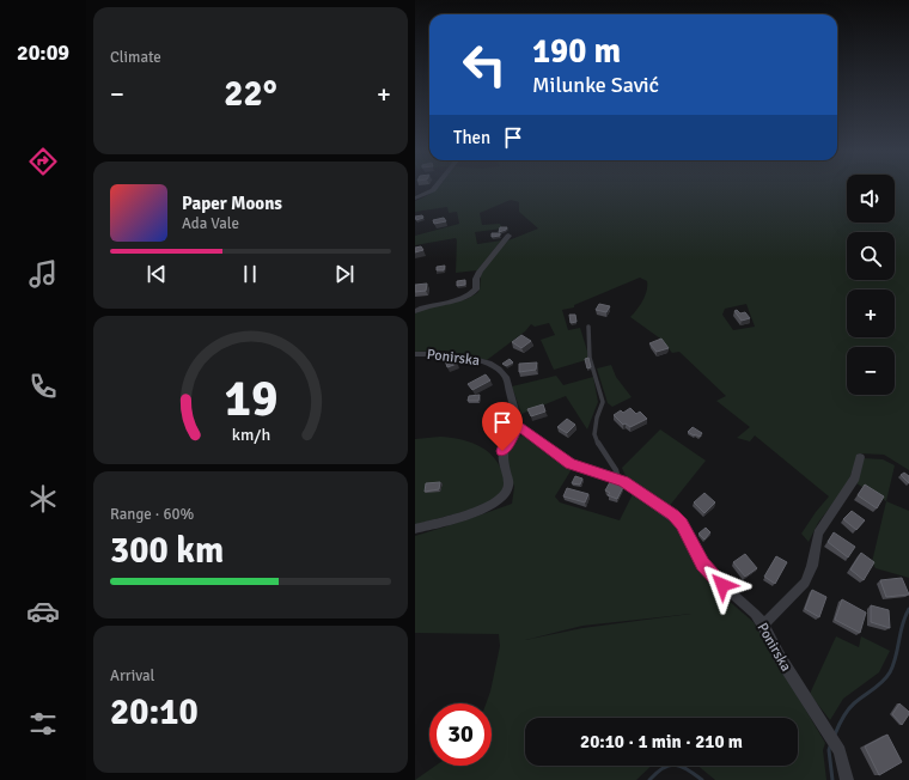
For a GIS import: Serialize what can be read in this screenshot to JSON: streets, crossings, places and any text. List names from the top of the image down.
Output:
{
  "streets": {
    "street": ["Ponirska"]
  },
  "page": {
    "tabs": "20:09",
    "tile": [
      "Climate",
      ["Range · 60%", "300 km"],
      ["Arrival", "20:10"]
    ],
    "turn": ["190 m", "Milunke Savić"],
    "heat": ["−", "22°", "+"],
    "then": "Then",
    "map_buttons": ["+", "−"],
    "song": ["Paper Moons", "Ada Vale"],
    "limit": "30",
    "trip": "20:10 · 1 min · 210 m",
    "gauge": ["19", "km/h"]
  }
}
